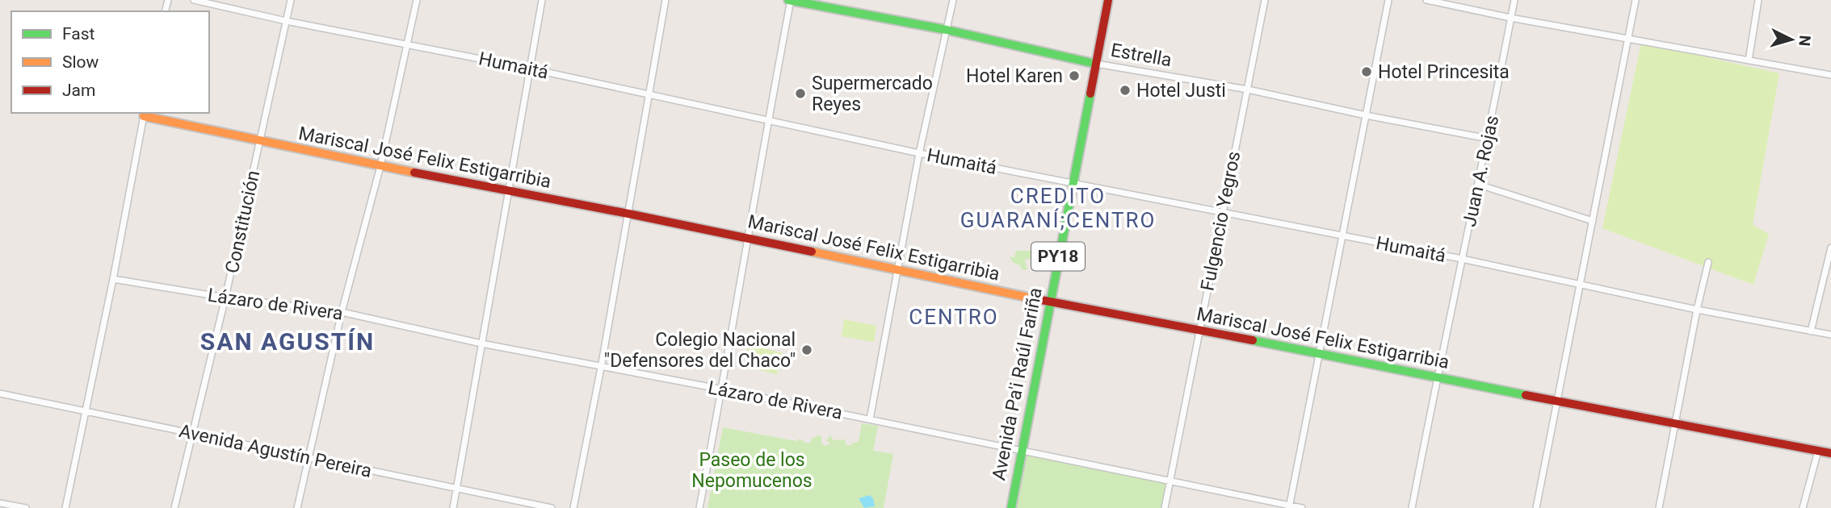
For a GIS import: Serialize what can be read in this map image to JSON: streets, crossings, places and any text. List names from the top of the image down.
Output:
{
  "streets": {
    "main road": [
      "Estrella",
      "Mariscal José Felix Estigarribia",
      "PY18",
      "Avenida Pa'i Raúl Fariña"
    ],
    "street": [
      "Humaitá",
      "Juan A. Rojas",
      "Fulgencio Yegros",
      "Constitución",
      "Lázaro de Rivera",
      "Avenida Agustín Pereira"
    ]
  },
  "crossings": [
    ["Estrella", "Juan A. Rojas"],
    ["Estrella", "Fulgencio Yegros"],
    ["Estrella", "Avenida Pa'i Raúl Fariña"],
    ["Humaitá", "Juan A. Rojas"],
    ["Humaitá", "Fulgencio Yegros"],
    ["Humaitá", "Constitución"],
    ["Humaitá", "Avenida Pa'i Raúl Fariña"],
    ["Mariscal José Felix Estigarribia", "Juan A. Rojas"],
    ["Mariscal José Felix Estigarribia", "Fulgencio Yegros"],
    ["Mariscal José Felix Estigarribia", "Constitución"],
    ["Mariscal José Felix Estigarribia", "Avenida Pa'i Raúl Fariña"],
    ["Fulgencio Yegros", "Lázaro de Rivera"],
    ["Constitución", "Lázaro de Rivera"],
    ["Constitución", "Avenida Agustín Pereira"],
    ["Lázaro de Rivera", "Avenida Pa'i Raúl Fariña"]
  ],
  "districts": ["CREDITO GUARANÍ;CENTRO", "CENTRO", "SAN AGUSTÍN"],
  "parks": ["Paseo de los Nepomucenos"],
  "places": [
    "Hotel Princesita",
    "Hotel Karen",
    "Hotel Justi",
    "Supermercado Reyes",
    "Colegio Nacional \"Defensores del Chaco\""
  ],
  "legend": ["Fast", "Slow", "Jam"],
  "north": "right"
}
